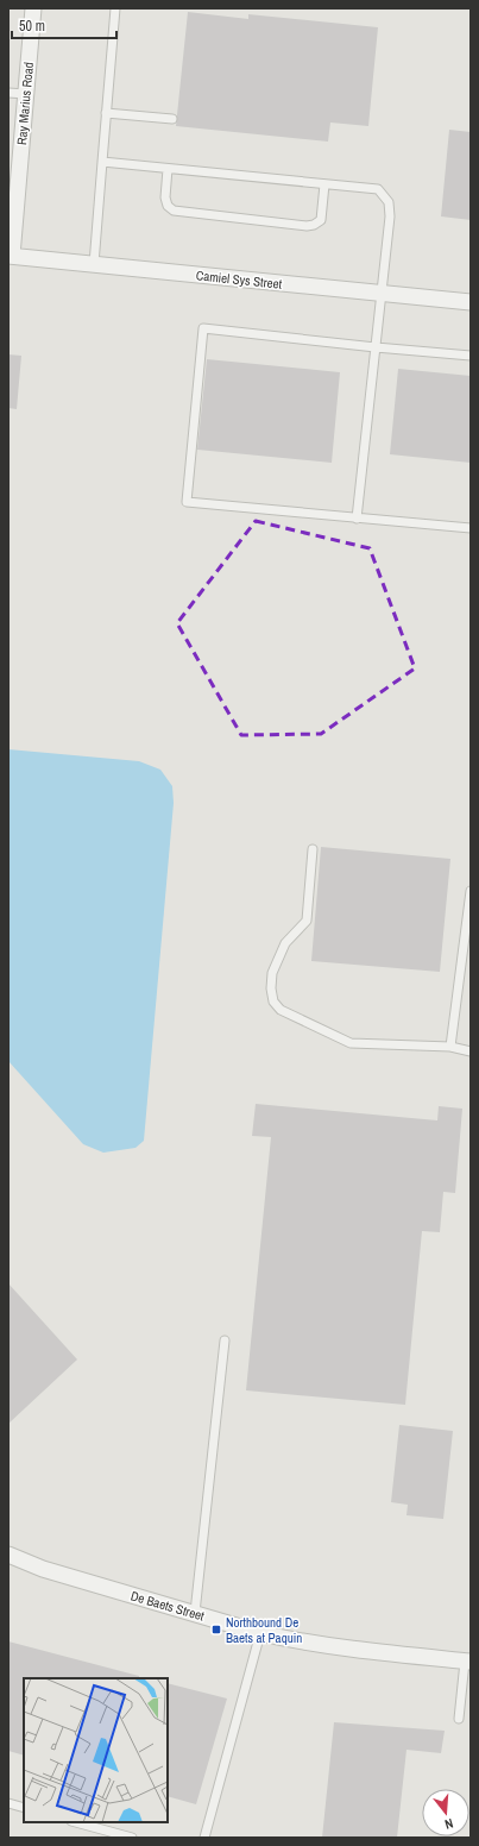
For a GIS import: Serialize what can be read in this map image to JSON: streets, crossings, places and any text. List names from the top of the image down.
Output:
{
  "streets": {
    "street": ["Ray Marius Road", "Camiel Sys Street", "De Baets Street"]
  },
  "crossings": [
    ["Ray Marius Road", "Camiel Sys Street"]
  ],
  "places": {
    "transit": ["Northbound De Baets at Paquin"]
  },
  "scale_bar": "50 m",
  "north": "bottom"
}
